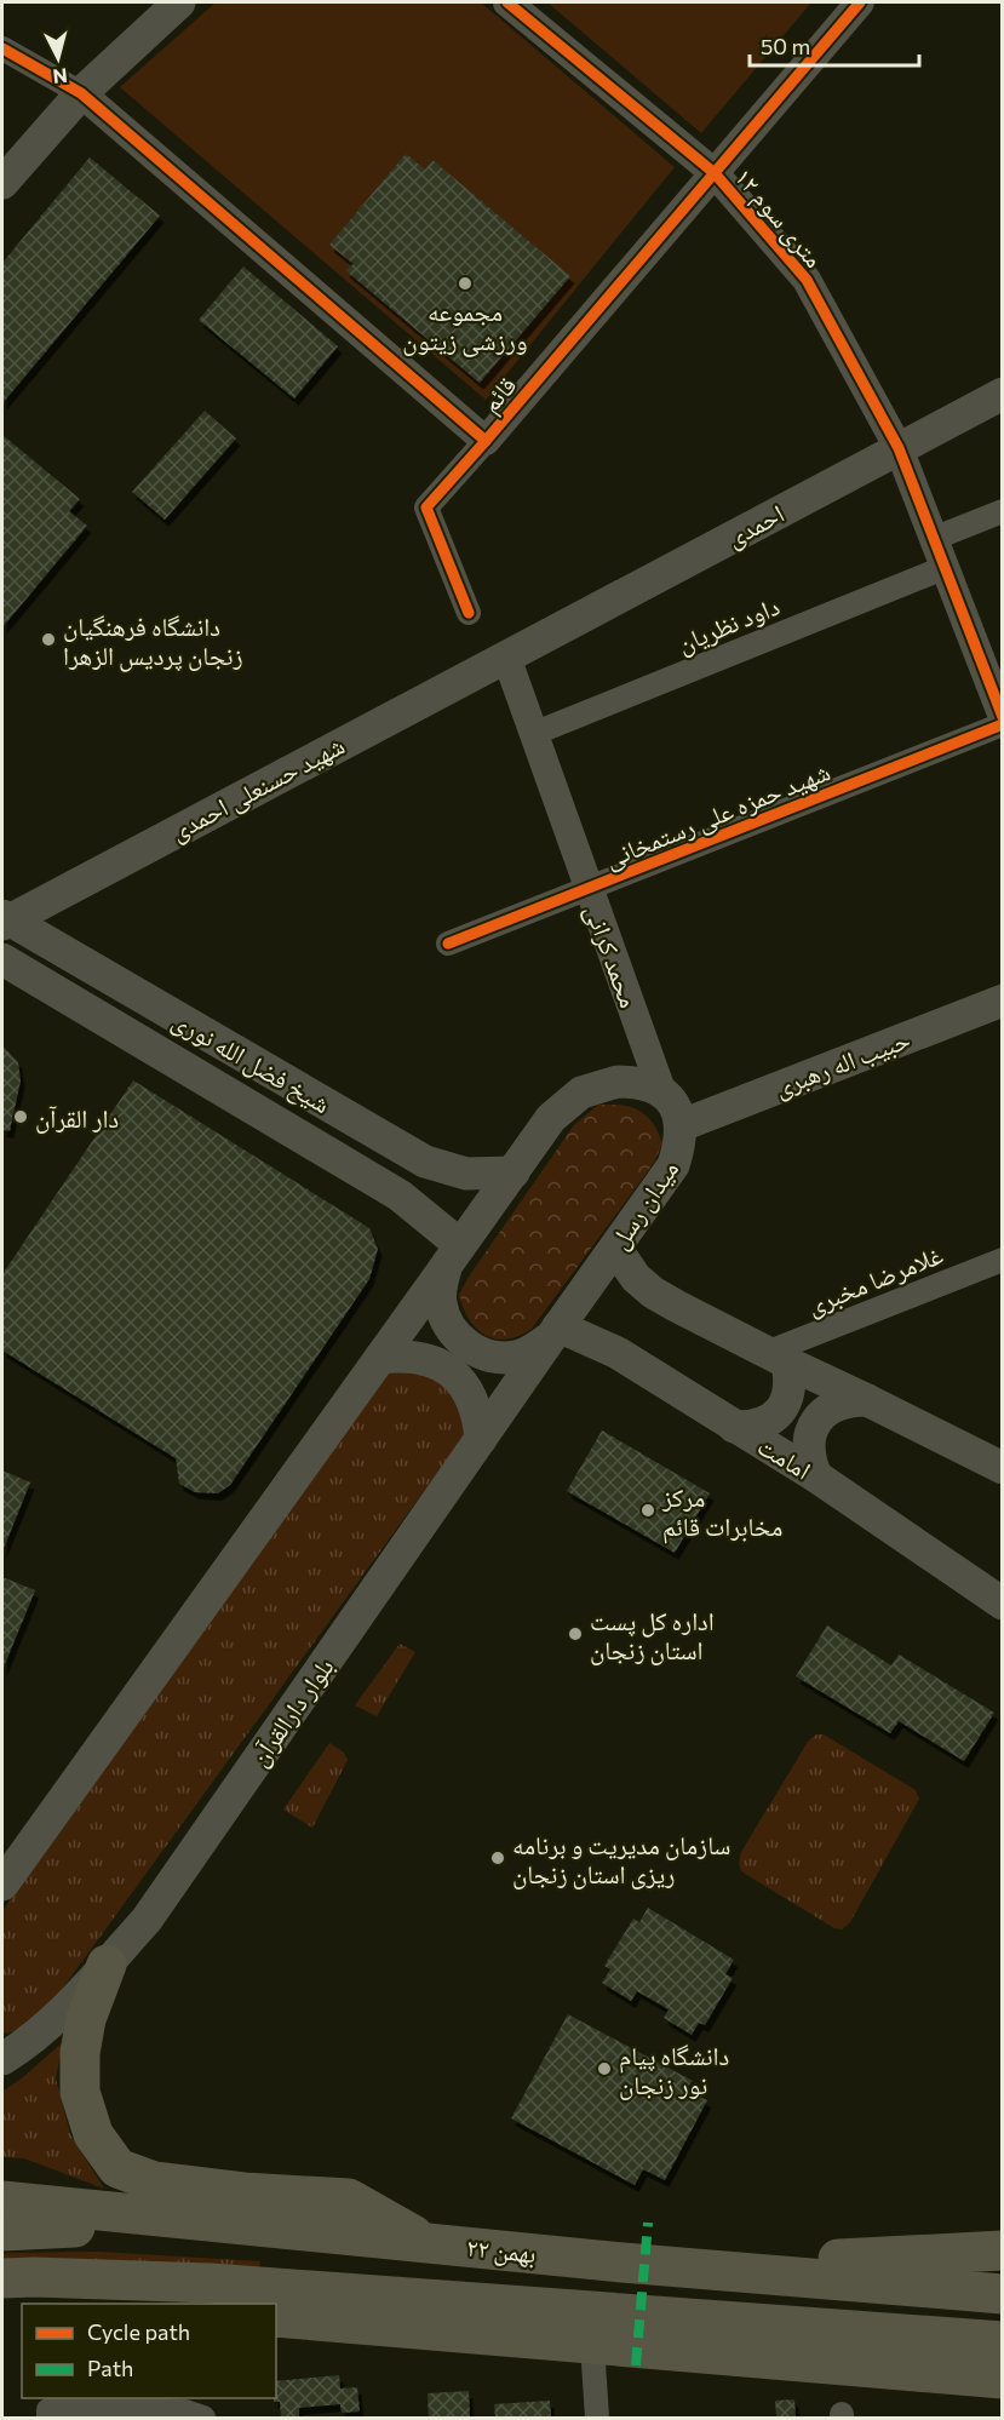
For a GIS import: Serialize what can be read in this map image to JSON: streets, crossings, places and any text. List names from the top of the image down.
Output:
{
  "streets": {
    "highway": ["۲۲ بهمن"],
    "main road": [
      "احمدی",
      "شهید حسنعلی احمدی",
      "شیخ فضل الله نوری",
      "حبیب اله رهبری",
      "میدان رسل",
      "امامت",
      "بلوار دارالقرآن"
    ],
    "street": [
      "۱۲ متری سوم",
      "قائم",
      "داود نظریان",
      "شهید حمزه علی رستمخانی",
      "محمد کرانی",
      "غلامرضا مخبری"
    ]
  },
  "crossings": [
    ["۱۲ متری سوم", "قائم"],
    ["۱۲ متری سوم", "احمدی"],
    ["۱۲ متری سوم", "داود نظریان"],
    ["احمدی", "شهید حسنعلی احمدی"],
    ["احمدی", "محمد کرانی"],
    ["داود نظریان", "محمد کرانی"],
    ["شهید حسنعلی احمدی", "محمد کرانی"],
    ["شهید حسنعلی احمدی", "شیخ فضل الله نوری"],
    ["شهید حمزه علی رستمخانی", "محمد کرانی"],
    ["محمد کرانی", "میدان رسل"],
    ["شیخ فضل الله نوری", "میدان رسل"],
    ["حبیب اله رهبری", "میدان رسل"],
    ["میدان رسل", "امامت"],
    ["میدان رسل", "بلوار دارالقرآن"],
    ["امامت", "بلوار دارالقرآن"]
  ],
  "places": [
    "مجموعه ورزشی زیتون",
    "دانشگاه فرهنگیان زنجان پردیس الزهرا",
    "دار القرآن",
    "مرکز مخابرات قائم",
    "اداره کل پست استان زنجان",
    "سازمان مدیریت و برنامه ریزی استان زنجان",
    "دانشگاه پیام نور زنجان"
  ],
  "legend": ["Cycle path", "Path"],
  "scale_bar": "50 m",
  "north": "bottom"
}
